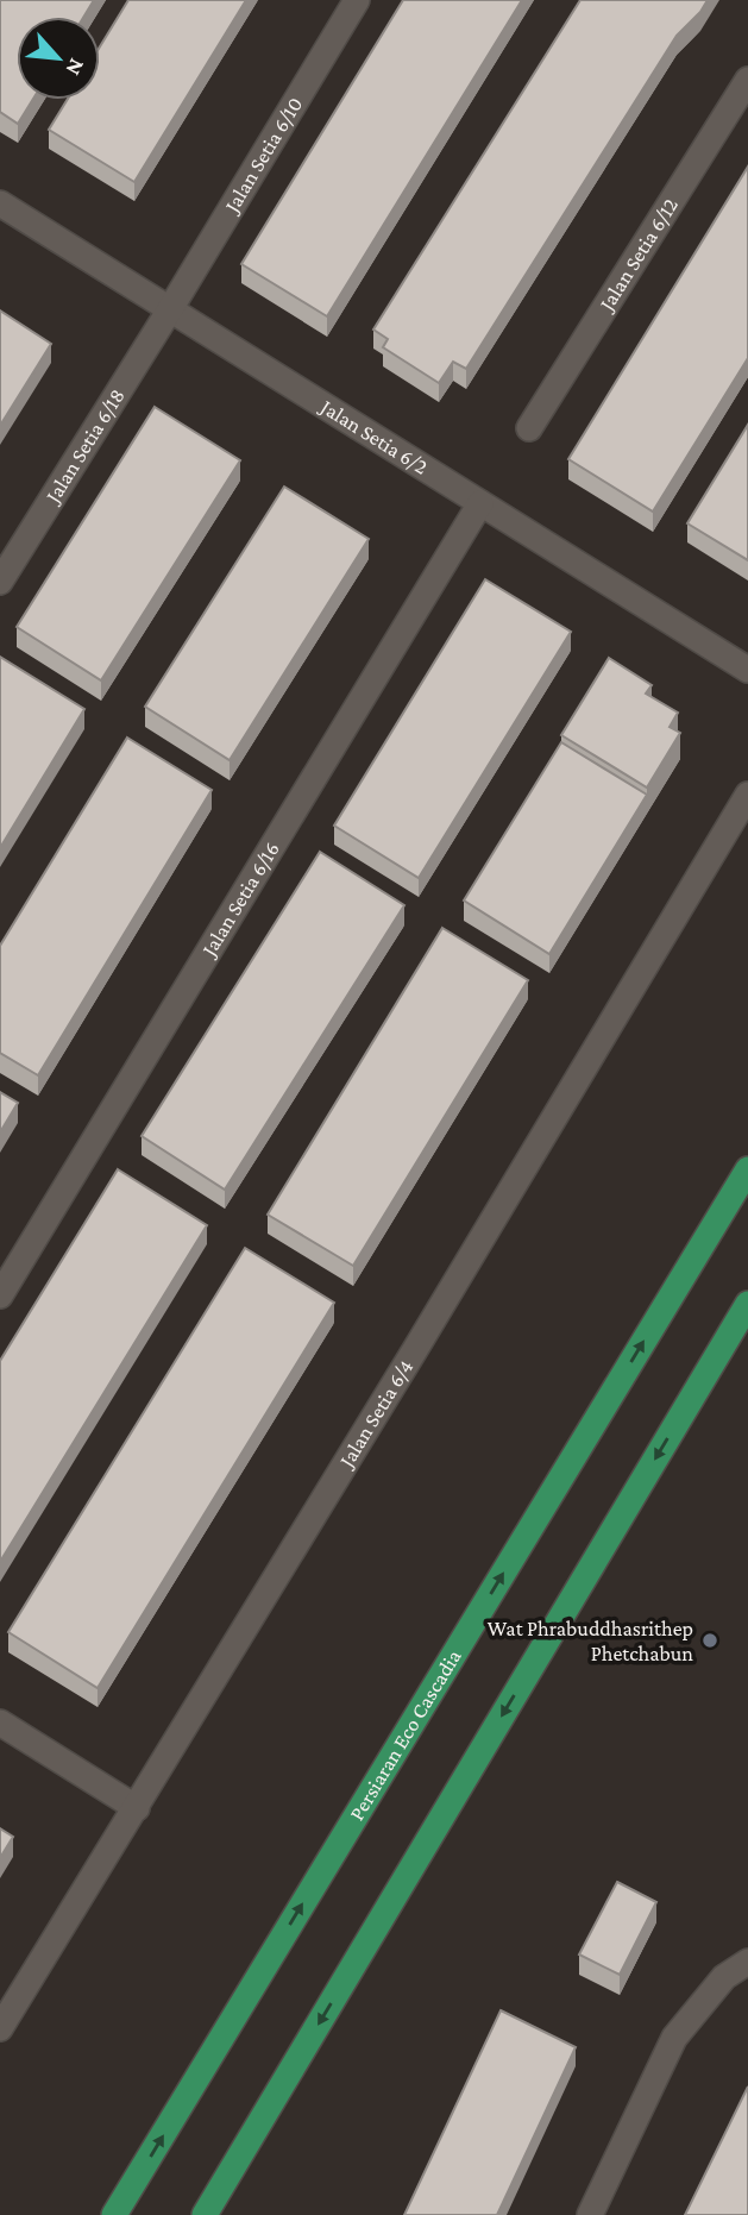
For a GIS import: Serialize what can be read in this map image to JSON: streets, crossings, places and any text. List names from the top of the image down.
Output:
{
  "streets": {
    "main road": ["Persiaran Eco Cascadia"],
    "street": [
      "Jalan Setia 6/10",
      "Jalan Setia 6/12",
      "Jalan Setia 6/2",
      "Jalan Setia 6/18",
      "Jalan Setia 6/16",
      "Jalan Setia 6/4"
    ]
  },
  "crossings": [
    ["Jalan Setia 6/10", "Jalan Setia 6/2"],
    ["Jalan Setia 6/10", "Jalan Setia 6/18"],
    ["Jalan Setia 6/2", "Jalan Setia 6/18"],
    ["Jalan Setia 6/2", "Jalan Setia 6/16"]
  ],
  "places": ["Wat Phrabuddhasrithep Phetchabun"],
  "north": "bottom right"
}
